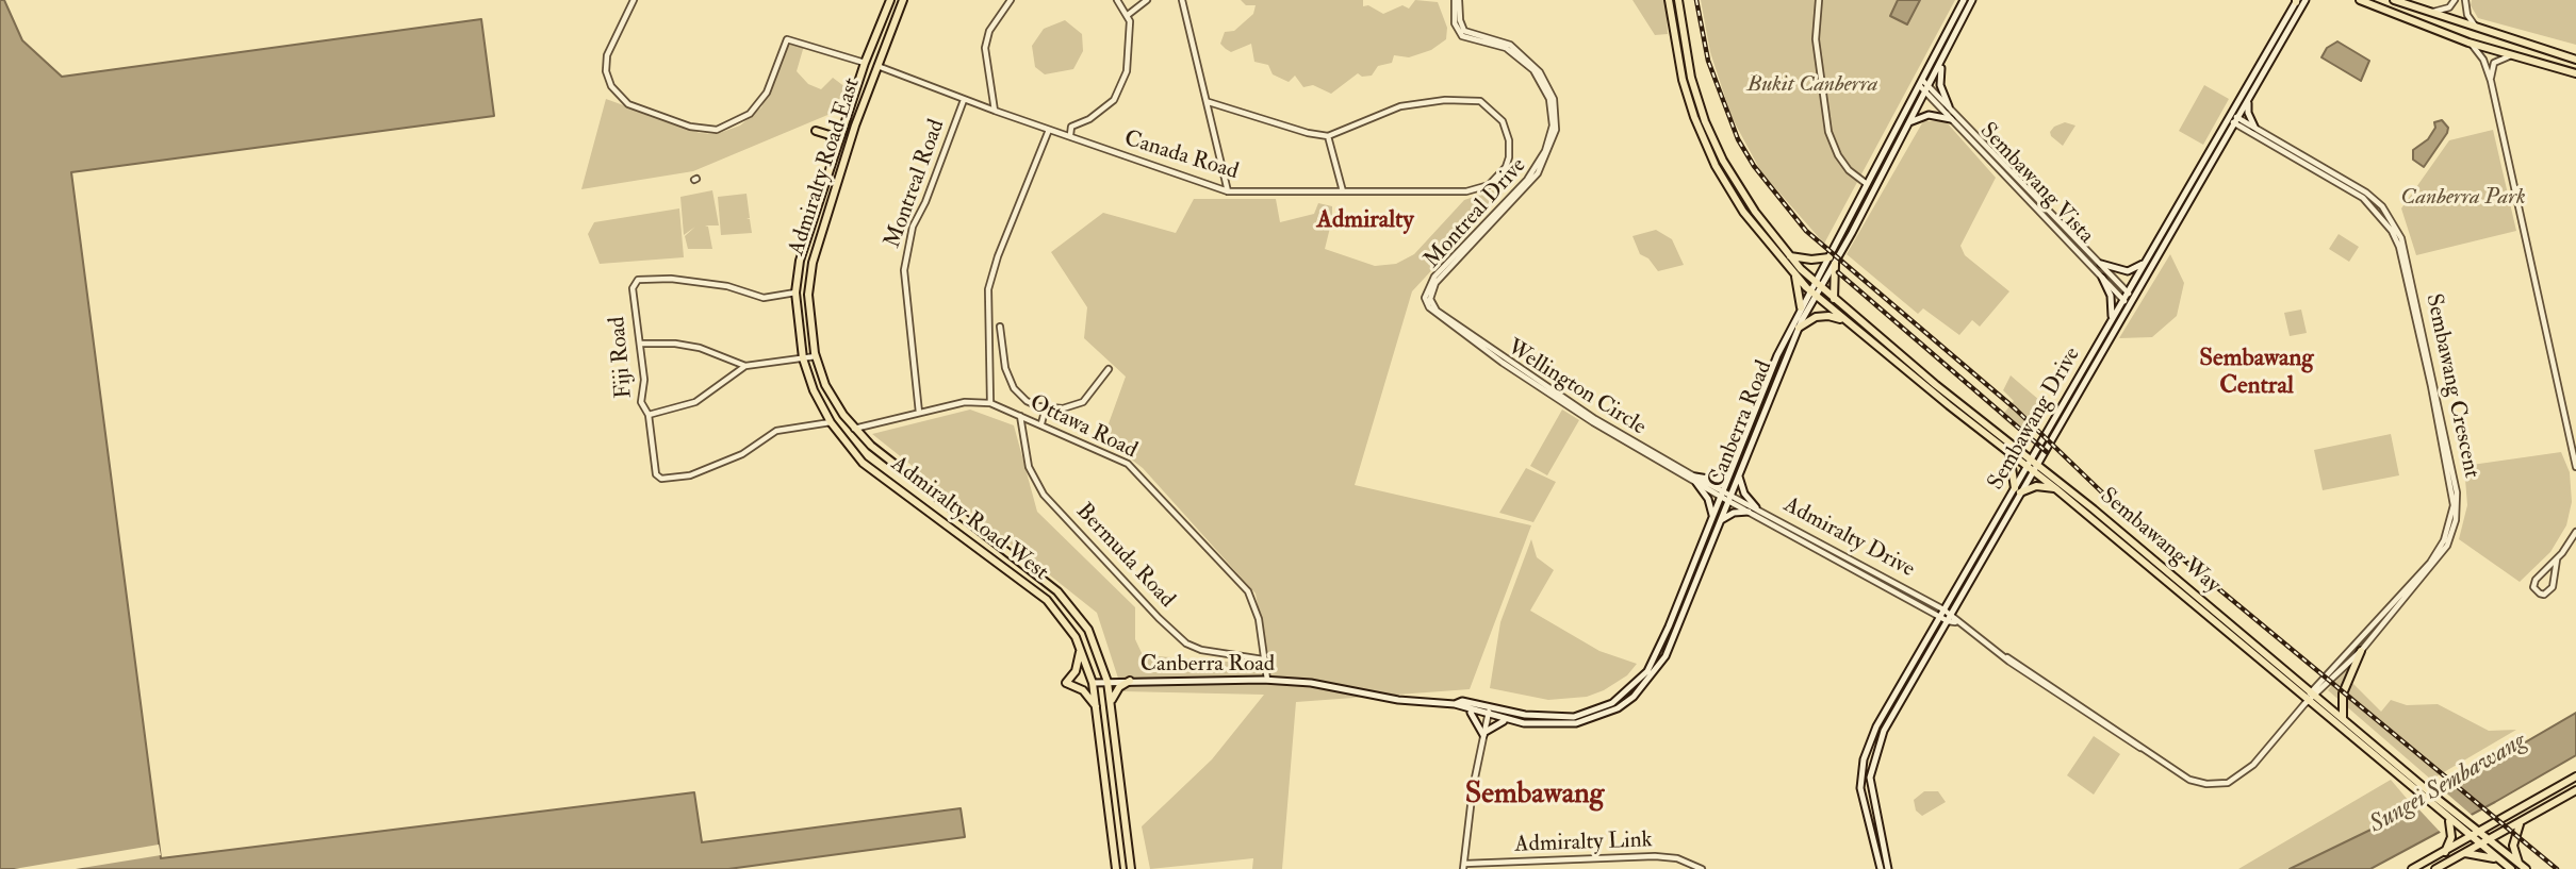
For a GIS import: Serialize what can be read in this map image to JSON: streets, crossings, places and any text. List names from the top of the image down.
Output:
{
  "streets": {
    "main road": [
      "Admiralty Road East",
      "Sembawang Drive",
      "Canberra Road",
      "Admiralty Road West",
      "Sembawang Way"
    ],
    "street": [
      "Canada Road",
      "Montreal Road",
      "Sembawang Vista",
      "Montreal Drive",
      "Fiji Road",
      "Sembawang Crescent",
      "Wellington Circle",
      "Ottawa Road",
      "Admiralty Drive",
      "Bermuda Road",
      "Admiralty Link"
    ]
  },
  "crossings": [
    ["Canada Road", "Admiralty Road East"],
    ["Canada Road", "Montreal Road"],
    ["Admiralty Road East", "Fiji Road"],
    ["Admiralty Road East", "Ottawa Road"],
    ["Admiralty Road East", "Admiralty Road West"],
    ["Montreal Road", "Ottawa Road"],
    ["Sembawang Vista", "Sembawang Drive"],
    ["Sembawang Vista", "Canberra Road"],
    ["Montreal Drive", "Wellington Circle"],
    ["Fiji Road", "Admiralty Road West"],
    ["Sembawang Crescent", "Sembawang Drive"],
    ["Sembawang Crescent", "Admiralty Drive"],
    ["Sembawang Crescent", "Sembawang Way"],
    ["Wellington Circle", "Canberra Road"],
    ["Wellington Circle", "Admiralty Drive"],
    ["Sembawang Drive", "Admiralty Drive"],
    ["Sembawang Drive", "Sembawang Way"],
    ["Canberra Road", "Ottawa Road"],
    ["Canberra Road", "Admiralty Road West"],
    ["Canberra Road", "Admiralty Drive"],
    ["Canberra Road", "Sembawang Way"],
    ["Ottawa Road", "Admiralty Road West"],
    ["Ottawa Road", "Bermuda Road"],
    ["Admiralty Drive", "Sembawang Way"]
  ],
  "districts": ["Admiralty", "Sembawang Central", "Sembawang"],
  "water": ["Sungei Sembawang"],
  "parks": ["Bukit Canberra", "Canberra Park"]
}
